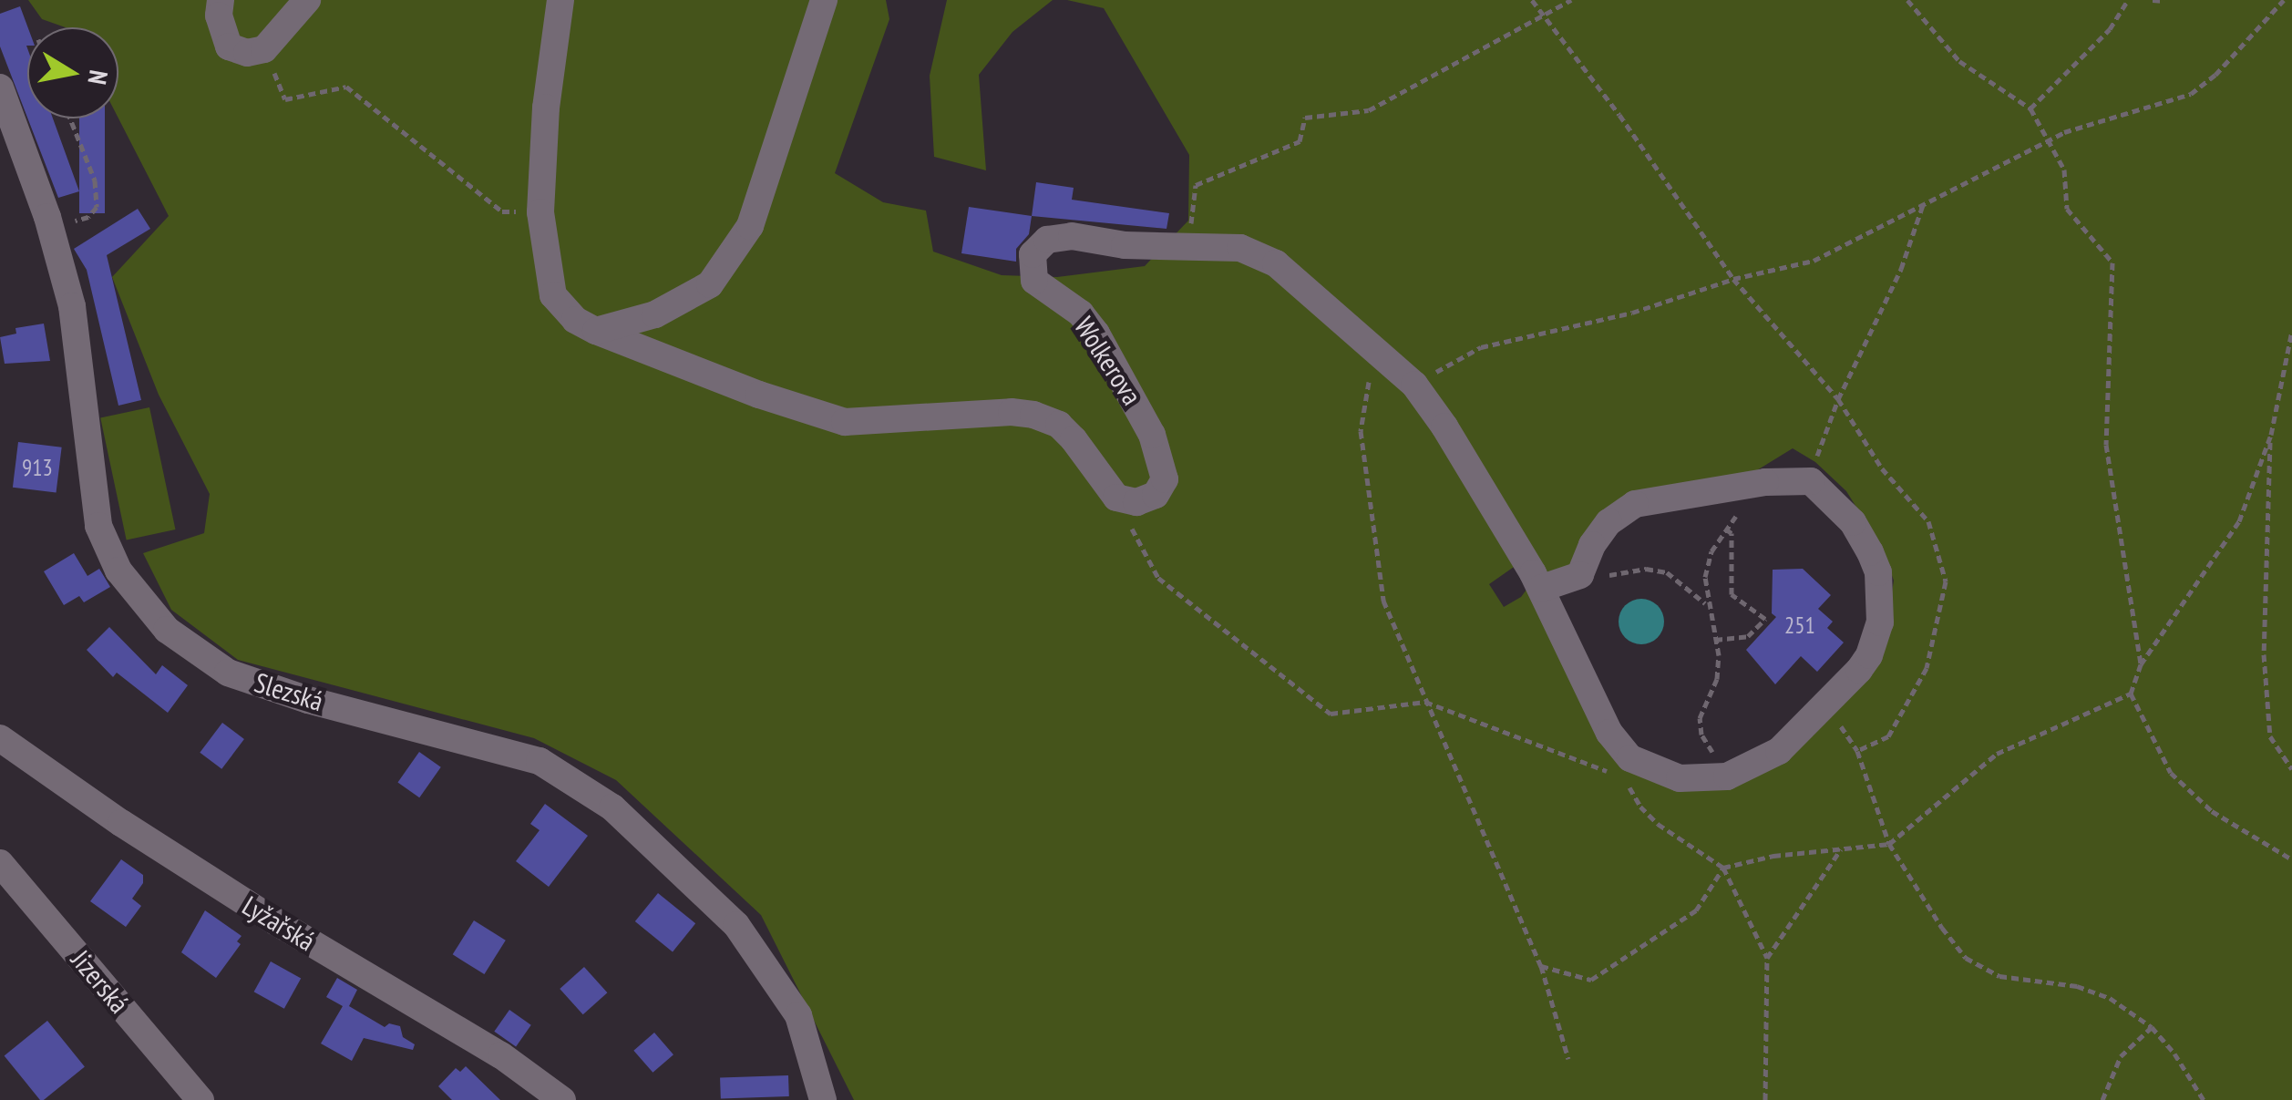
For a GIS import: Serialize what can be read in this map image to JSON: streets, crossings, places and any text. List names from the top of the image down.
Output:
{
  "streets": {
    "street": [
      "Wolkerova",
      "Slezská",
      "Lyžařská",
      "Jizerská"
    ]
  },
  "house_numbers": ["913", "251"],
  "north": "right"
}
